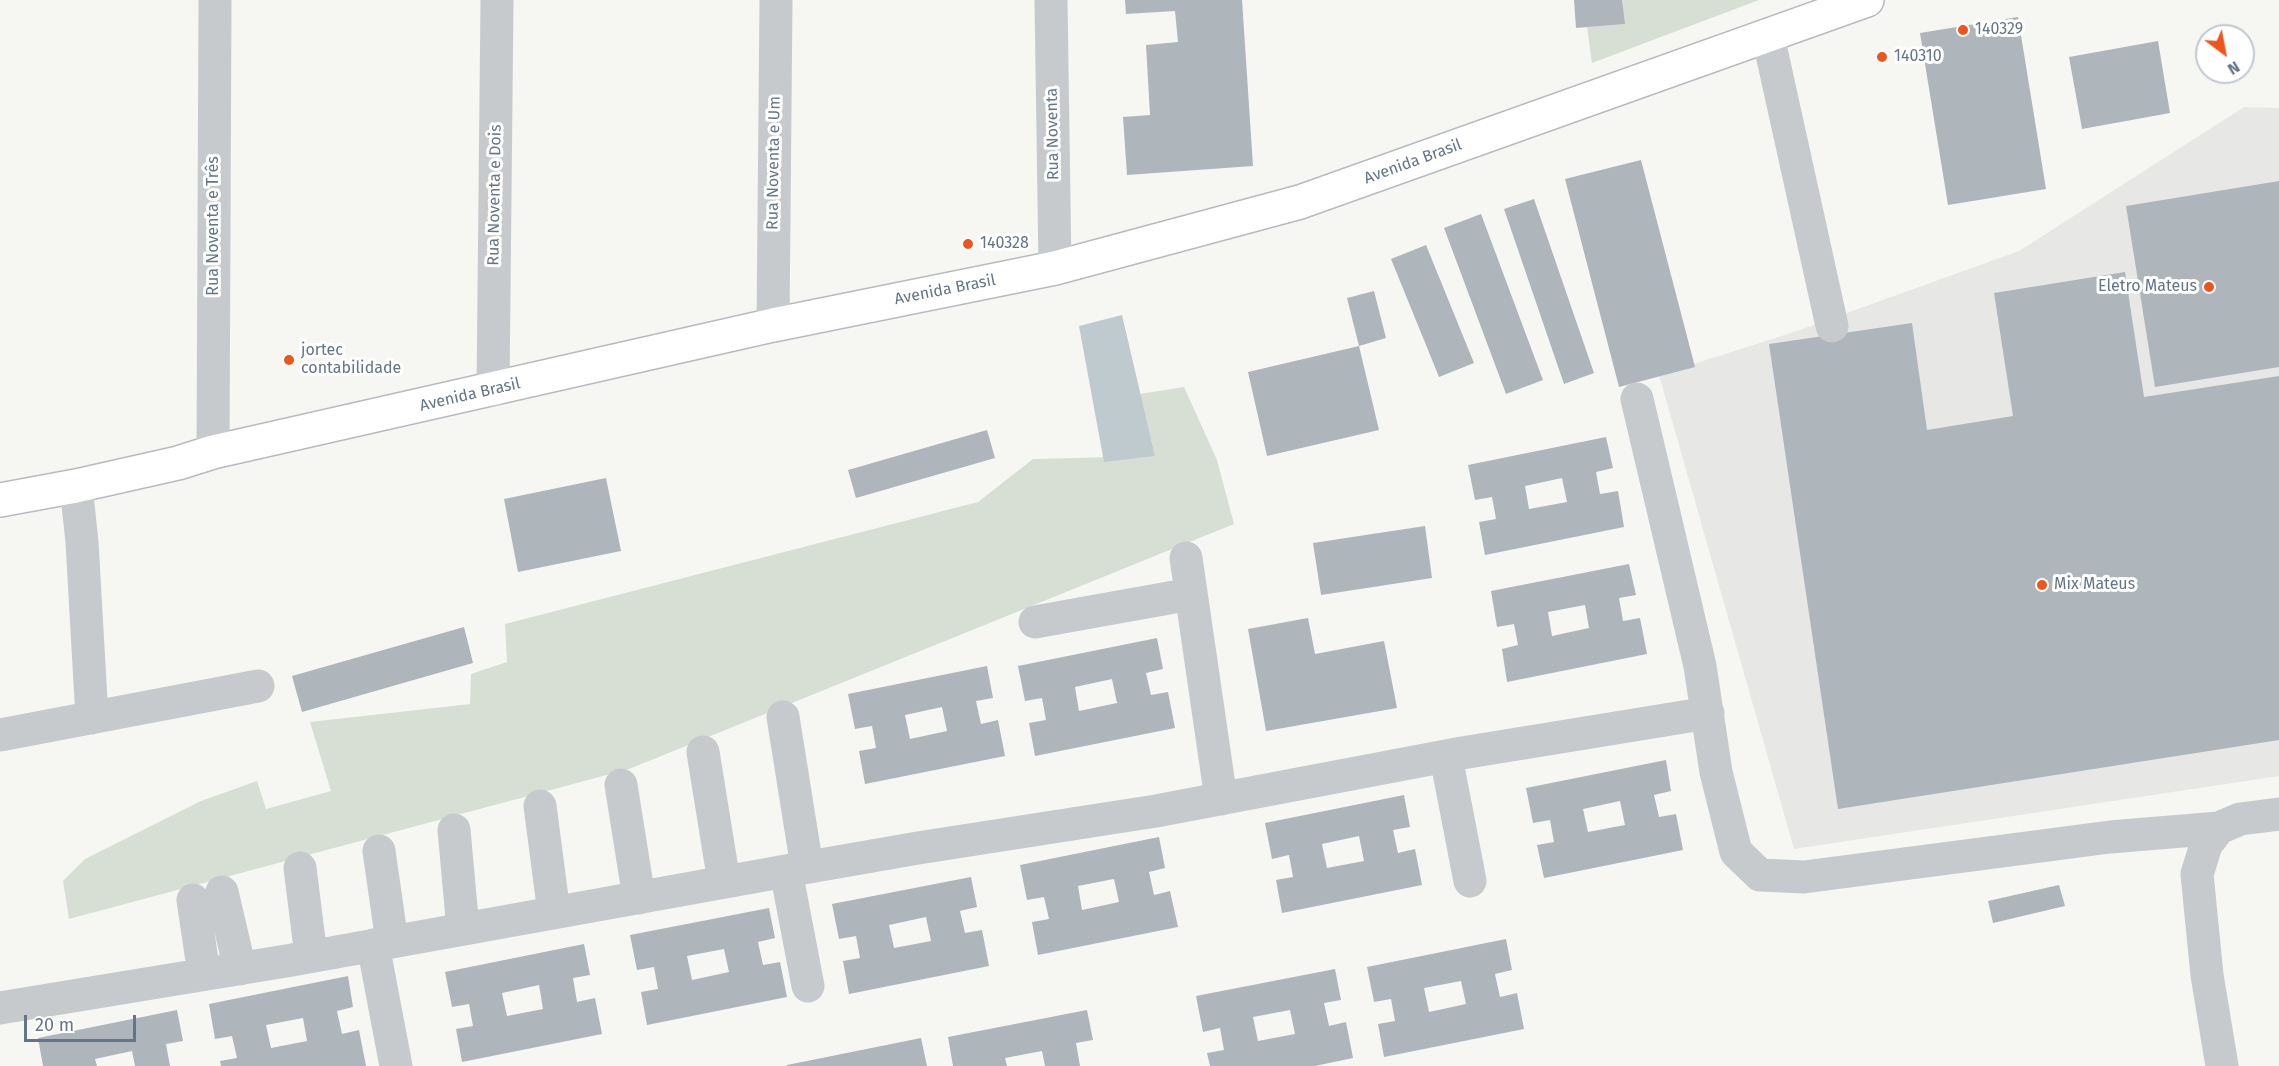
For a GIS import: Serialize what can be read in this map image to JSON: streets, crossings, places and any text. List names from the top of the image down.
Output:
{
  "streets": {
    "main road": ["Avenida Brasil"],
    "street": [
      "Rua Noventa",
      "Rua Noventa e Um",
      "Rua Noventa e Dois",
      "Rua Noventa e Três"
    ]
  },
  "crossings": [
    ["Rua Noventa", "Avenida Brasil"],
    ["Avenida Brasil", "Rua Noventa e Um"],
    ["Avenida Brasil", "Rua Noventa e Dois"],
    ["Avenida Brasil", "Rua Noventa e Três"]
  ],
  "places": [
    "140329",
    "140310",
    "140328",
    "Eletro Mateus",
    "jortec contabilidade",
    "Mix Mateus"
  ],
  "scale_bar": "20 m",
  "north": "bottom right"
}
